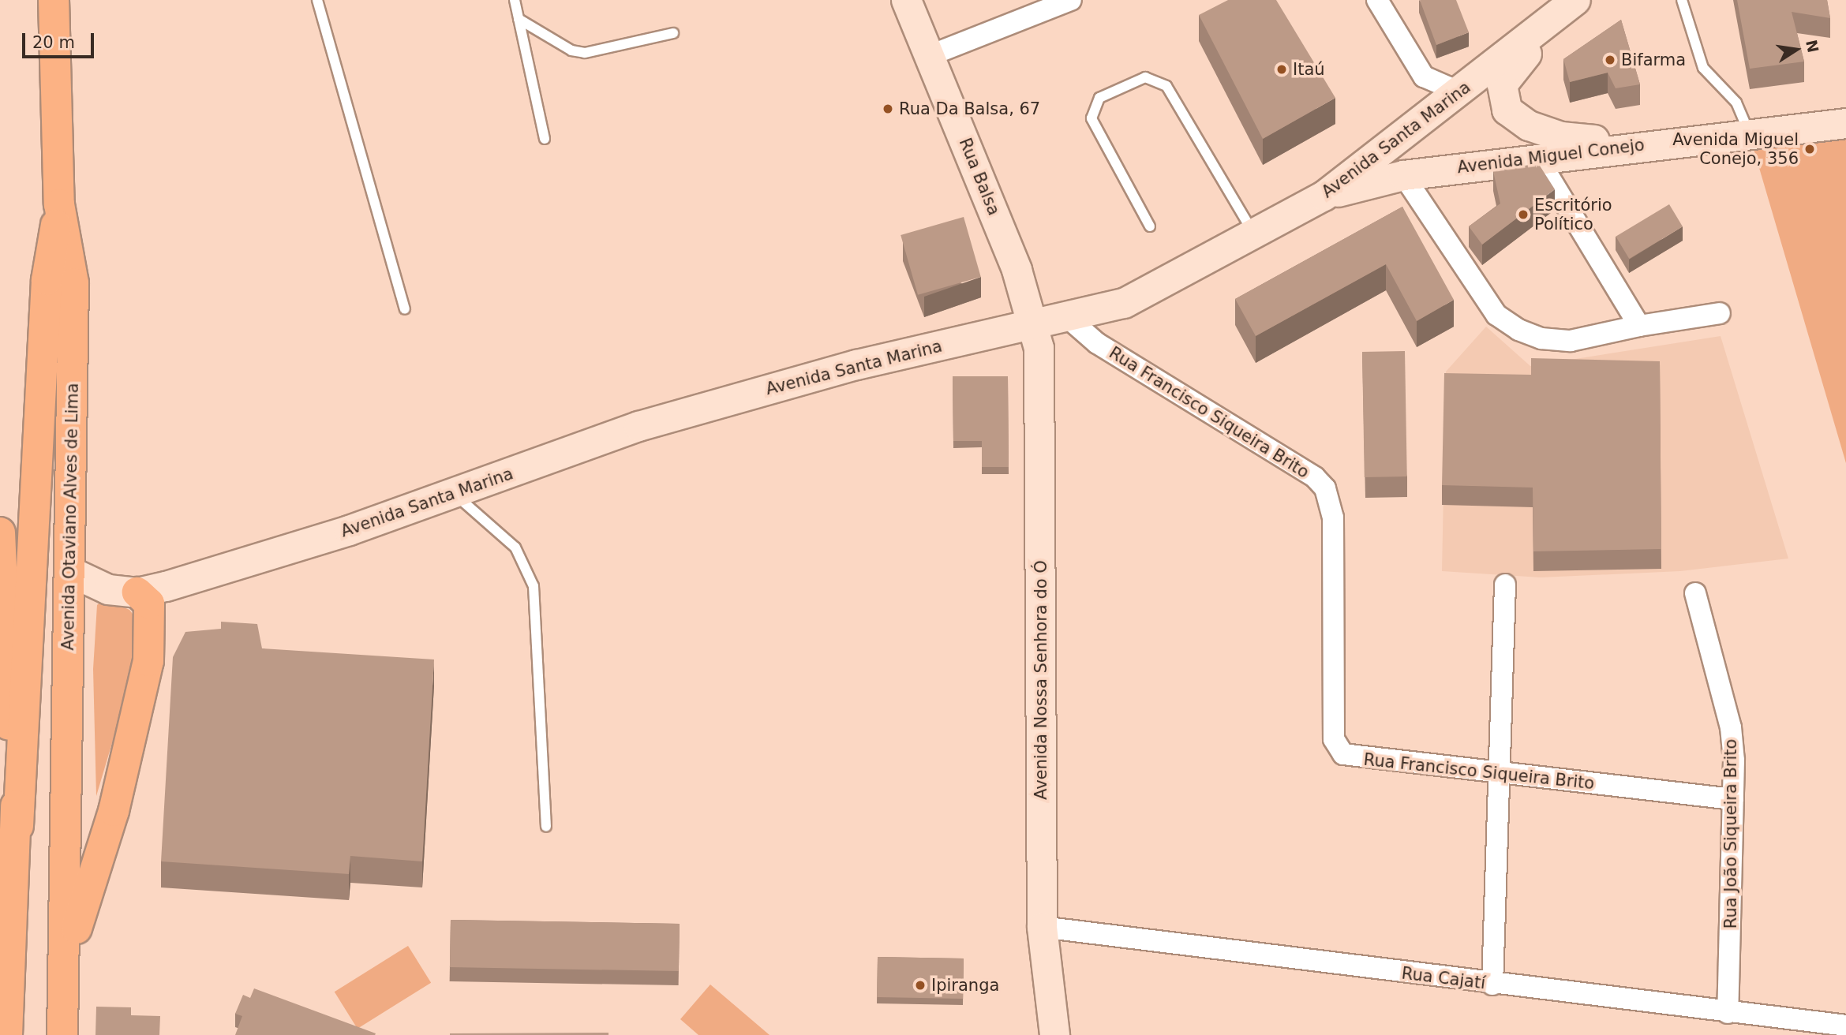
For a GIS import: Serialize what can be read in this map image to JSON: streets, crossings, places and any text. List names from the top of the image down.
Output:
{
  "streets": {
    "highway": ["Avenida Otaviano Alves de Lima"],
    "main road": [
      "Avenida Santa Marina",
      "Avenida Miguel Conejo",
      "Rua Balsa",
      "Avenida Nossa Senhora do Ó"
    ],
    "street": ["Rua Francisco Siqueira Brito", "Rua João Siqueira Brito", "Rua Cajatí"]
  },
  "crossings": [
    ["Avenida Santa Marina", "Avenida Miguel Conejo"],
    ["Avenida Santa Marina", "Rua Balsa"],
    ["Avenida Santa Marina", "Rua Francisco Siqueira Brito"],
    ["Avenida Santa Marina", "Avenida Otaviano Alves de Lima"],
    ["Avenida Santa Marina", "Avenida Nossa Senhora do Ó"],
    ["Rua Balsa", "Avenida Nossa Senhora do Ó"],
    ["Rua Francisco Siqueira Brito", "Rua João Siqueira Brito"],
    ["Avenida Nossa Senhora do Ó", "Rua Cajatí"],
    ["Rua João Siqueira Brito", "Rua Cajatí"]
  ],
  "places": [
    "Bifarma",
    "Itaú",
    "Rua Da Balsa, 67",
    "Avenida Miguel Conejo, 356",
    "Escritório Político",
    "Ipiranga"
  ],
  "scale_bar": "20 m",
  "north": "right"
}
